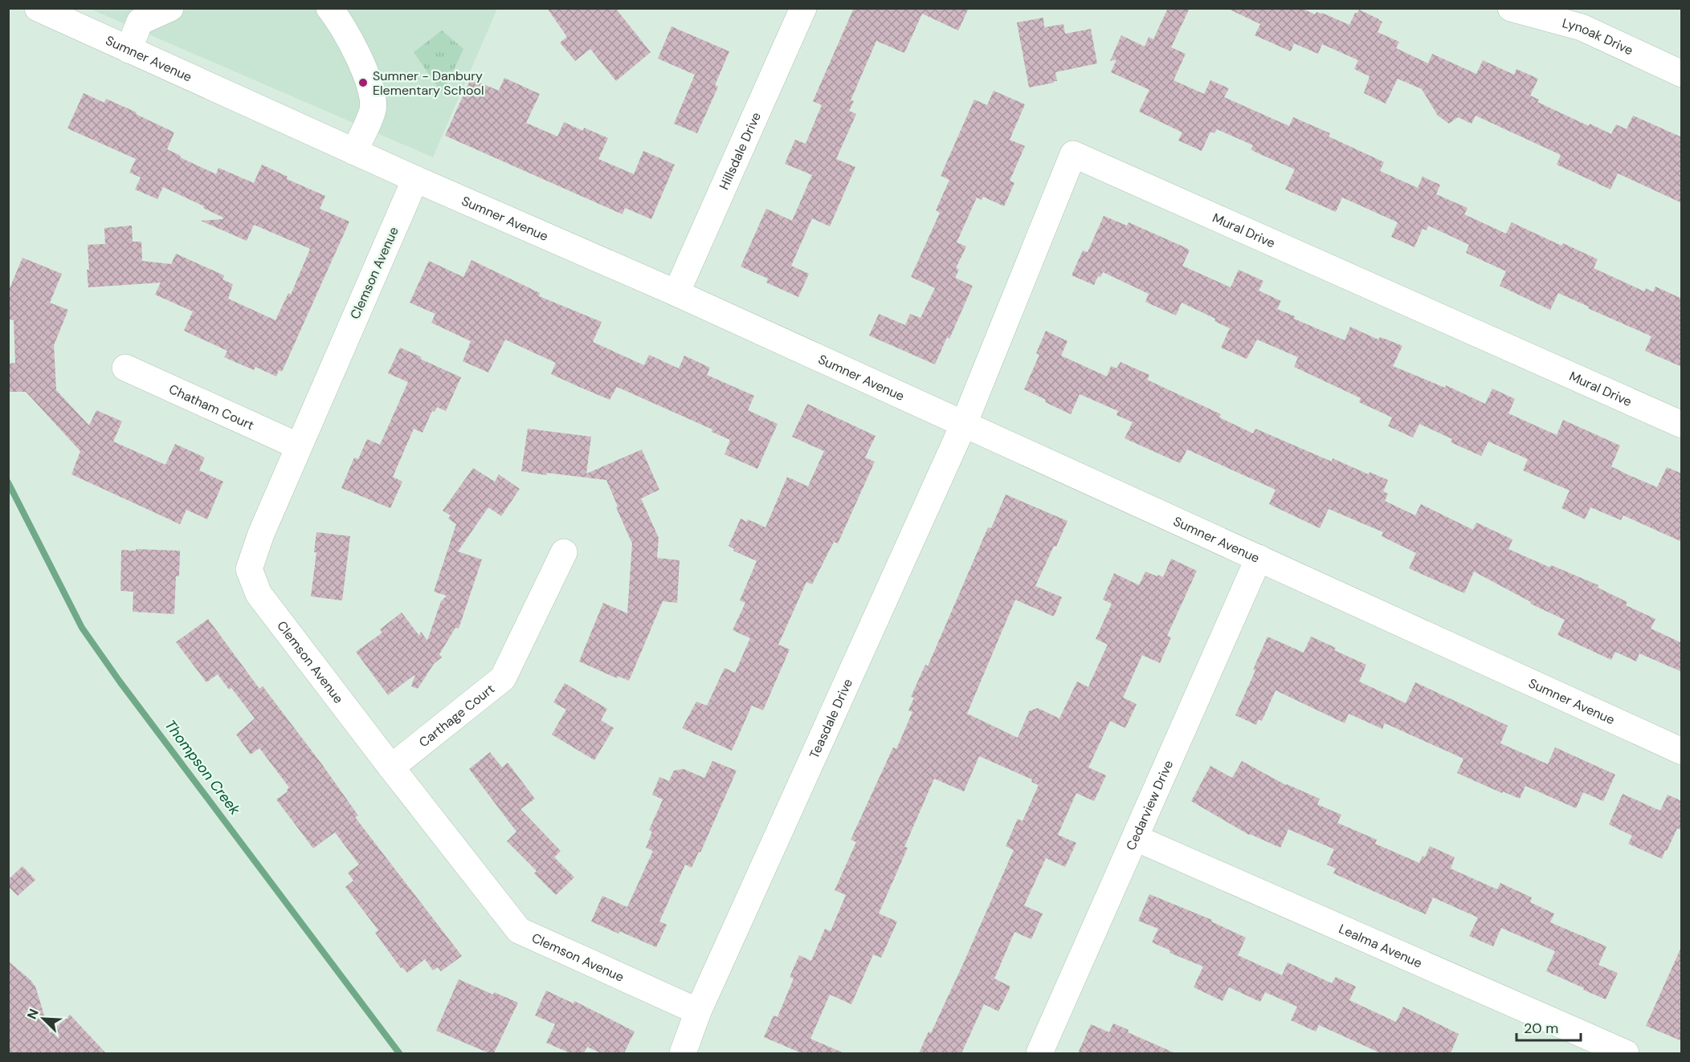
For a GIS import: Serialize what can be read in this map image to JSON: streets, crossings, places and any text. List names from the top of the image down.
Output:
{
  "streets": {
    "street": [
      "Lynoak Drive",
      "Sumner Avenue",
      "Hillsdale Drive",
      "Mural Drive",
      "Clemson Avenue",
      "Chatham Court",
      "Carthage Court",
      "Teasdale Drive",
      "Cedarview Drive",
      "Lealma Avenue"
    ]
  },
  "crossings": [
    ["Sumner Avenue", "Hillsdale Drive"],
    ["Sumner Avenue", "Mural Drive"],
    ["Sumner Avenue", "Clemson Avenue"],
    ["Sumner Avenue", "Teasdale Drive"],
    ["Sumner Avenue", "Cedarview Drive"],
    ["Mural Drive", "Teasdale Drive"],
    ["Clemson Avenue", "Chatham Court"],
    ["Clemson Avenue", "Carthage Court"],
    ["Clemson Avenue", "Teasdale Drive"],
    ["Cedarview Drive", "Lealma Avenue"]
  ],
  "water": ["Thompson Creek"],
  "places": ["Sumner - Danbury Elementary School"],
  "scale_bar": "20 m",
  "north": "top left"
}
